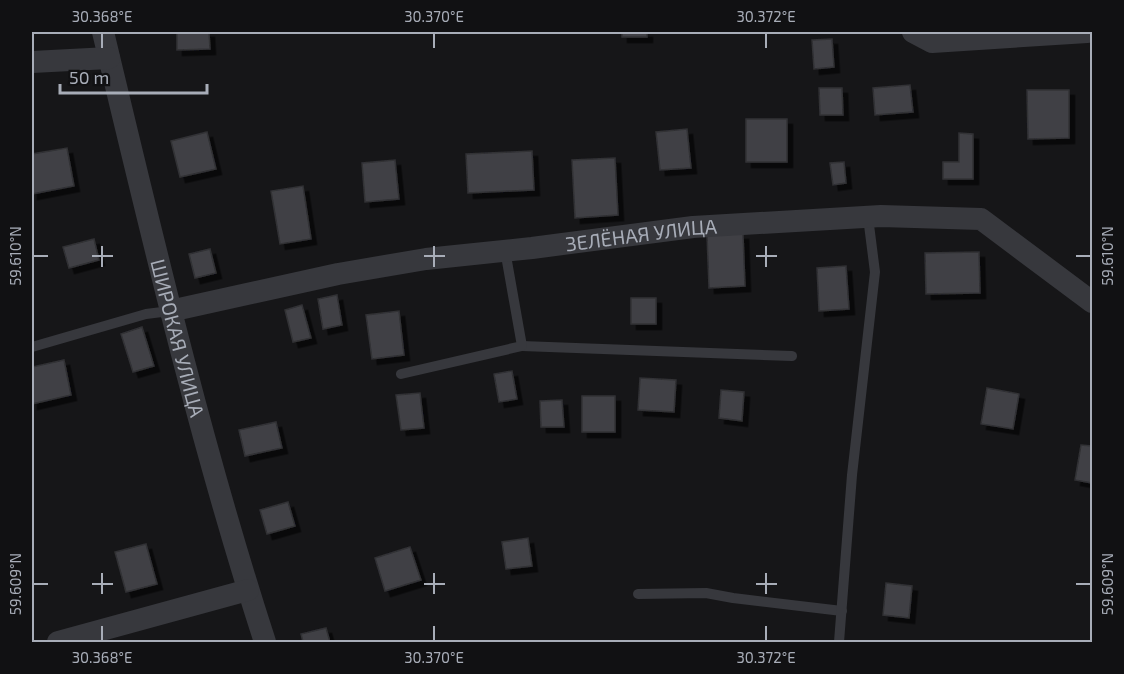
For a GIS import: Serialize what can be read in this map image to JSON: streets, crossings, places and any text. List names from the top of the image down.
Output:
{
  "streets": {
    "street": ["ЗЕЛЁНАЯ УЛИЦА", "ШИРОКАЯ УЛИЦА"]
  },
  "crossings": [
    ["ЗЕЛЁНАЯ УЛИЦА", "ШИРОКАЯ УЛИЦА"]
  ],
  "scale_bar": "50 m",
  "coordinates": [
    "30.368°E",
    "30.370°E",
    "30.372°E",
    "59.610°N",
    "59.609°N"
  ]
}
